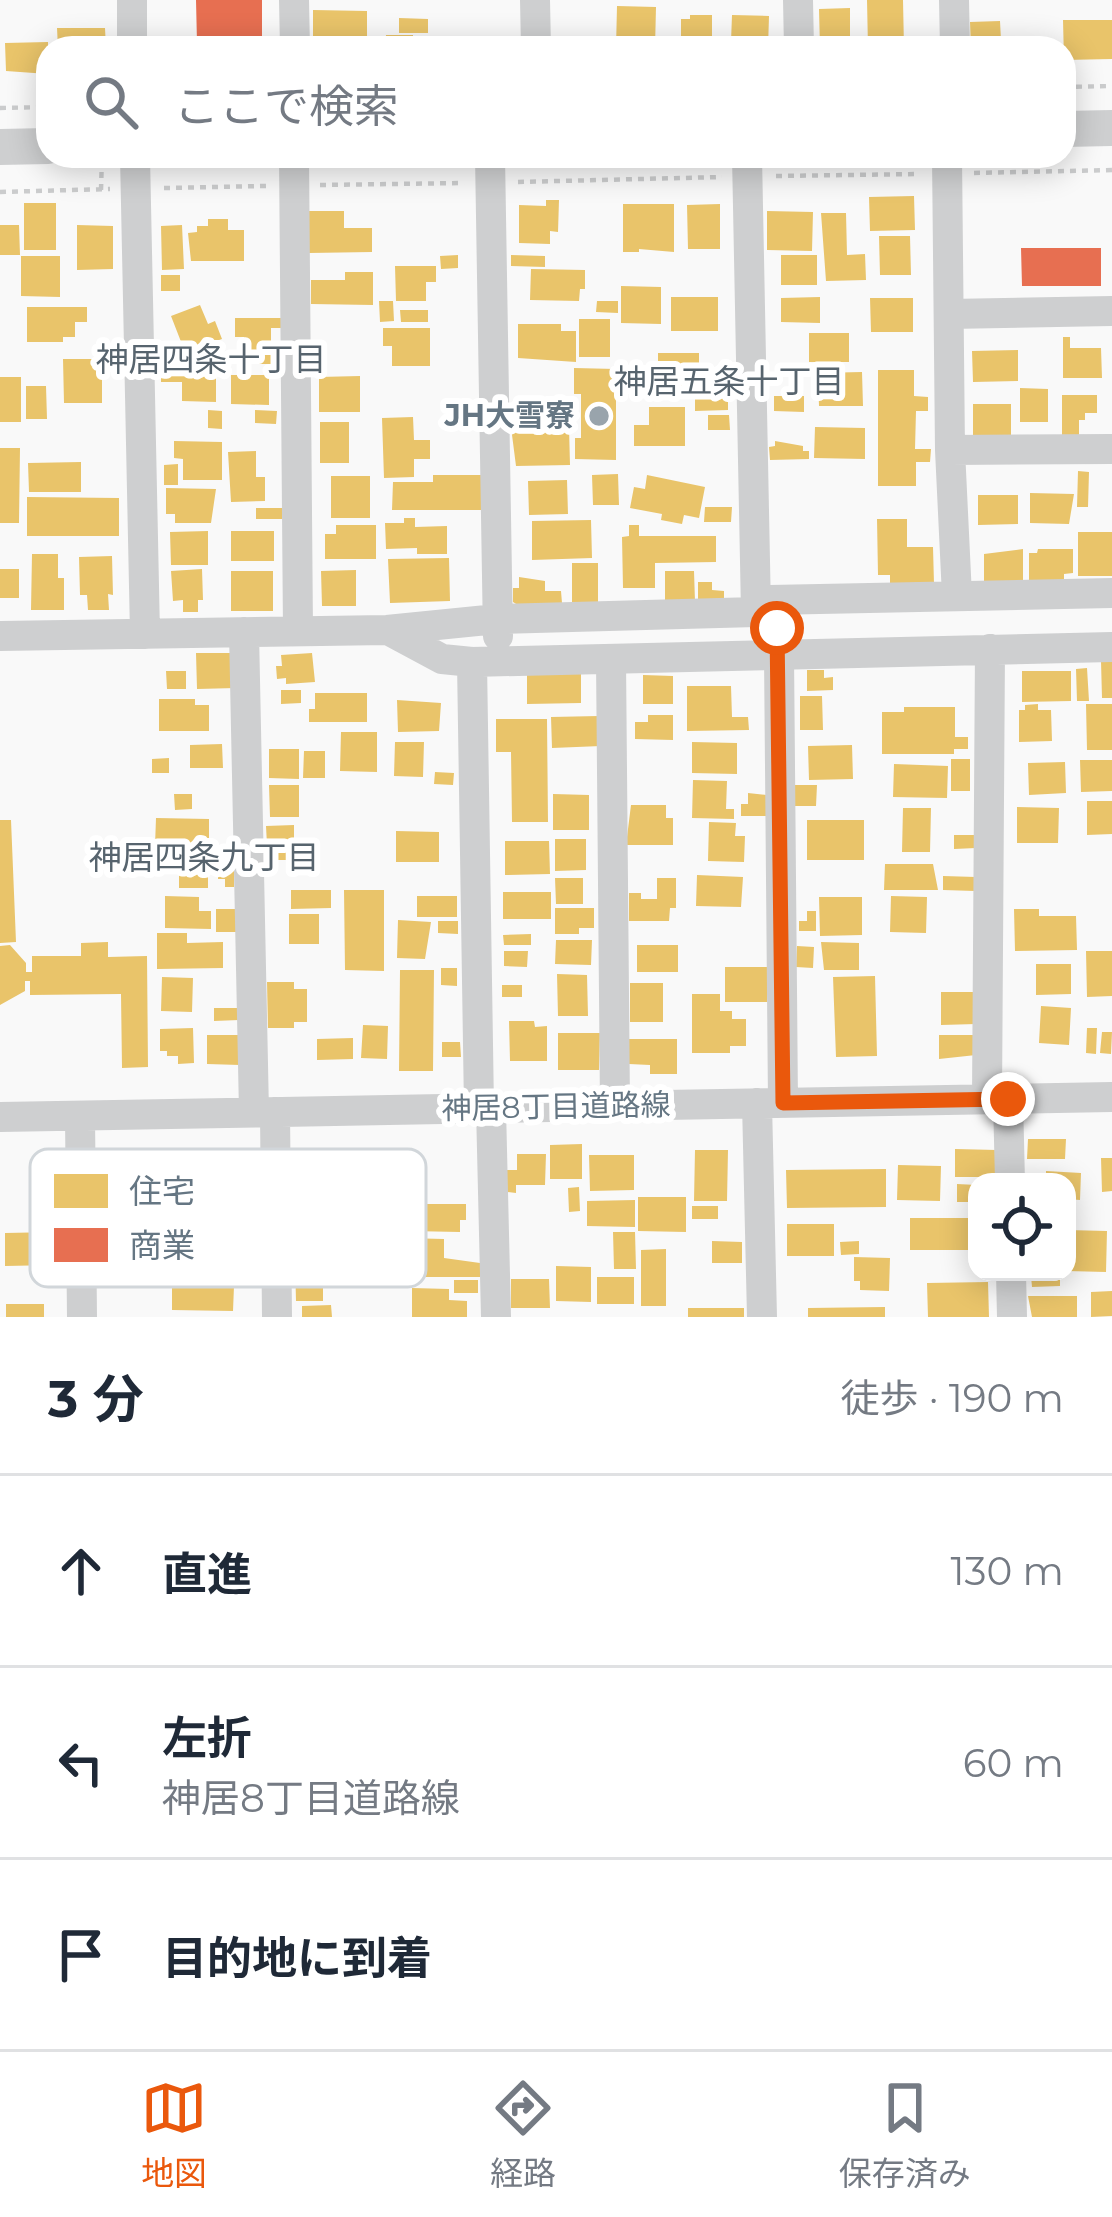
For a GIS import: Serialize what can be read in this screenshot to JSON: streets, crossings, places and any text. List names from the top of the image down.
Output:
{
  "streets": {
    "street": ["神居8丁目道路線"]
  },
  "districts": ["神居四条十丁目", "神居五条十丁目", "神居四条九丁目"],
  "places": ["JH大雪寮"],
  "legend": ["住宅", "商業"],
  "page": {
    "search": "ここで検索",
    "heading": ["3 分", "徒歩 · 190 m"],
    "list": [
      ["直進", "130 m"],
      ["左折", "神居8丁目道路線", "60 m"],
      "目的地に到着"
    ],
    "nav": ["地図", "経路", "保存済み"]
  }
}
